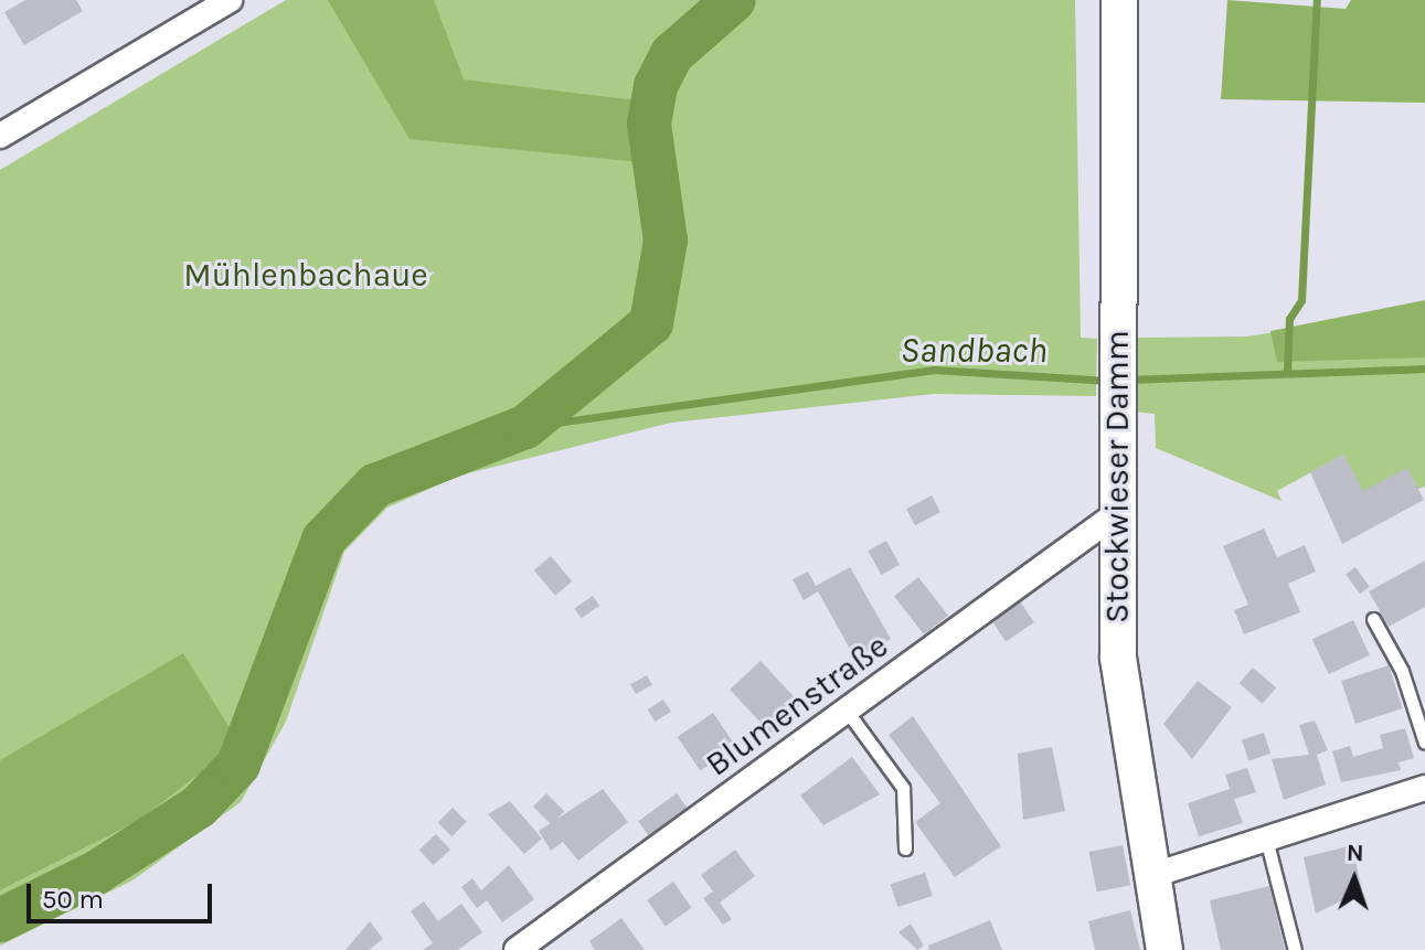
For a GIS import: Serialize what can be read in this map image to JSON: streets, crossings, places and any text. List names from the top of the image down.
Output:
{
  "streets": {
    "street": ["Stockwieser Damm", "Blumenstraße"]
  },
  "crossings": [
    ["Stockwieser Damm", "Blumenstraße"]
  ],
  "water": ["Sandbach"],
  "parks": ["Mühlenbachaue"],
  "scale_bar": "50 m",
  "north": "top"
}
